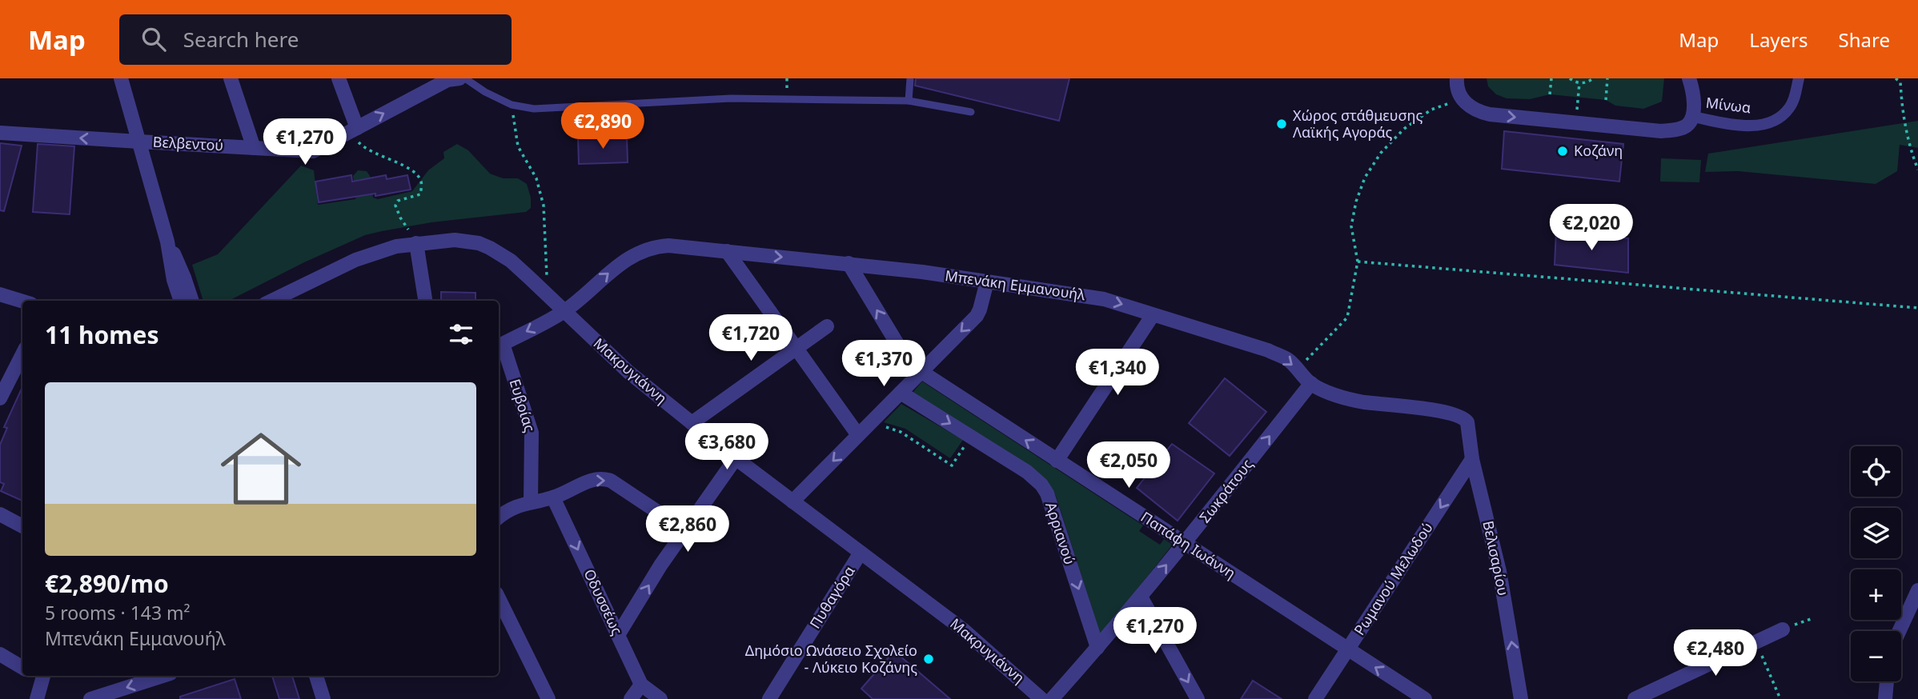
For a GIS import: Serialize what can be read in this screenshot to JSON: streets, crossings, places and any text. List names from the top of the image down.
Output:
{
  "streets": {
    "street": [
      "Μίνωα",
      "Βελβεντού",
      "Μπενάκη Εμμανουήλ",
      "Μακρυγιάννη",
      "Ευβoίας",
      "Σωκράτους",
      "Αρριανού",
      "Παπάφη Ιωάννη",
      "Βελισαρίου",
      "Ρωμανού Μελωδού",
      "Πυθαγόρα",
      "Οδυσσέως"
    ]
  },
  "crossings": [
    ["Μπενάκη Εμμανουήλ", "Μακρυγιάννη"],
    ["Μπενάκη Εμμανουήλ", "Ευβoίας"],
    ["Μπενάκη Εμμανουήλ", "Σωκράτους"],
    ["Μπενάκη Εμμανουήλ", "Παπάφη Ιωάννη"],
    ["Μπενάκη Εμμανουήλ", "Βελισαρίου"],
    ["Μακρυγιάννη", "Πυθαγόρα"],
    ["Σωκράτους", "Αρριανού"],
    ["Σωκράτους", "Παπάφη Ιωάννη"],
    ["Παπάφη Ιωάννη", "Ρωμανού Μελωδού"],
    ["Βελισαρίου", "Ρωμανού Μελωδού"]
  ],
  "one_way": [
    "Σωκράτους",
    "Αρριανού",
    "Βελισαρίου",
    "Ρωμανού Μελωδού"
  ],
  "places": ["Χώρος στάθμευσης Λαϊκής Αγοράς", "Κοζάνη", "Δημόσιο Ωνάσειο Σχολείο - Λύκειο Κοζάνης"],
  "page": {
    "header": "Map",
    "search": "Search here",
    "nav": ["Map", "Layers", "Share"],
    "price": [
      "€2,890",
      "€1,270",
      "€2,020",
      "€1,720",
      "€1,370",
      "€1,340",
      "€3,680",
      "€2,050",
      "€2,860",
      "€1,270",
      "€2,480"
    ],
    "heading": "11 homes",
    "list": [
      {
        "name": "€2,890/mo",
        "note": "5 rooms · 143 m² · Μπενάκη Εμμανουήλ"
      }
    ],
    "map_buttons": ["+", "−"]
  }
}
